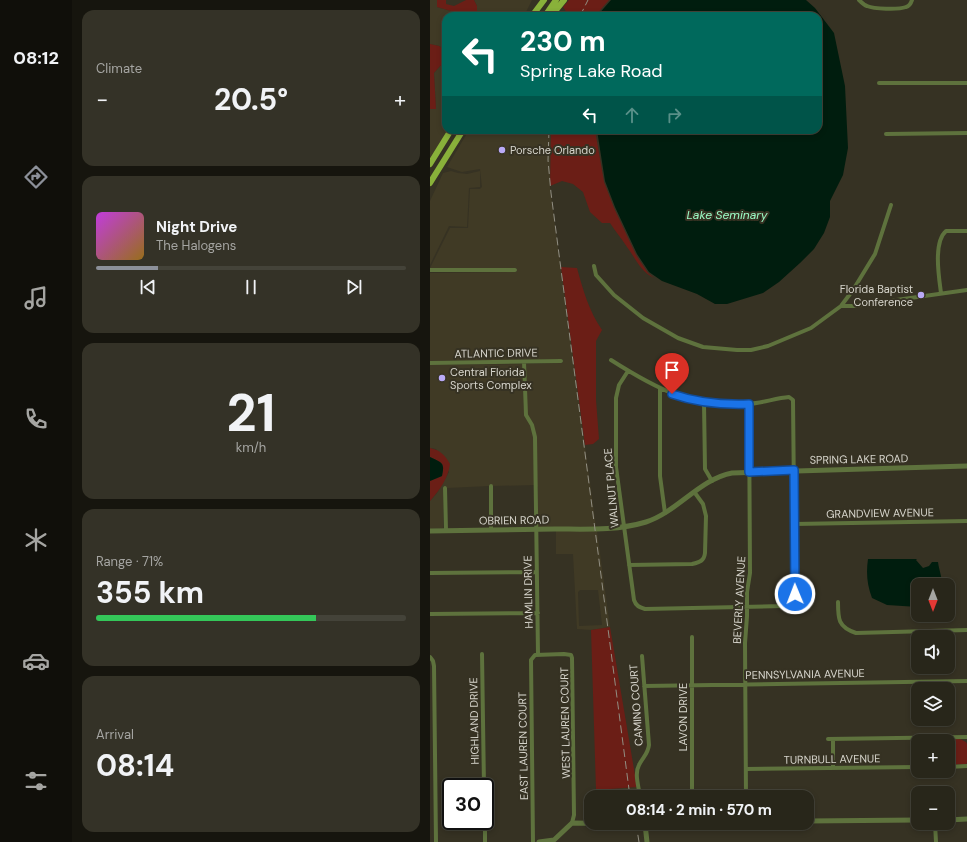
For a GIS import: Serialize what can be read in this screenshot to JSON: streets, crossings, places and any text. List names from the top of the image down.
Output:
{
  "streets": {
    "street": [
      "ATLANTIC DRIVE",
      "SPRING LAKE ROAD",
      "WALNUT PLACE",
      "GRANDVIEW AVENUE",
      "OBRIEN ROAD",
      "HAMLIN DRIVE",
      "BEVERLY AVENUE",
      "PENNSYLVANIA AVENUE",
      "CAMINO COURT",
      "LAVON DRIVE",
      "HIGHLAND DRIVE",
      "WEST LAUREN COURT",
      "EAST LAUREN COURT",
      "TURNBULL AVENUE"
    ]
  },
  "crossings": [
    ["ATLANTIC DRIVE", "HAMLIN DRIVE"],
    ["SPRING LAKE ROAD", "WALNUT PLACE"],
    ["SPRING LAKE ROAD", "OBRIEN ROAD"],
    ["SPRING LAKE ROAD", "BEVERLY AVENUE"],
    ["WALNUT PLACE", "BEVERLY AVENUE"],
    ["OBRIEN ROAD", "HAMLIN DRIVE"],
    ["HAMLIN DRIVE", "WEST LAUREN COURT"],
    ["HAMLIN DRIVE", "EAST LAUREN COURT"],
    ["BEVERLY AVENUE", "PENNSYLVANIA AVENUE"],
    ["BEVERLY AVENUE", "TURNBULL AVENUE"],
    ["PENNSYLVANIA AVENUE", "CAMINO COURT"],
    ["PENNSYLVANIA AVENUE", "LAVON DRIVE"],
    ["WEST LAUREN COURT", "EAST LAUREN COURT"]
  ],
  "water": ["Lake Seminary"],
  "places": ["Porsche Orlando", "Florida Baptist Conference", "Central Florida Sports Complex"],
  "north": "bottom",
  "page": {
    "tabs": "08:12",
    "tile": [
      "Climate",
      ["21", "km/h"],
      ["Range · 71%", "355 km"],
      ["Arrival", "08:14"]
    ],
    "turn": ["230 m", "Spring Lake Road"],
    "heat": ["−", "20.5°", "+"],
    "song": ["Night Drive", "The Halogens"],
    "map_buttons": ["+", "−"],
    "limit": "30",
    "trip": "08:14 · 2 min · 570 m"
  }
}
